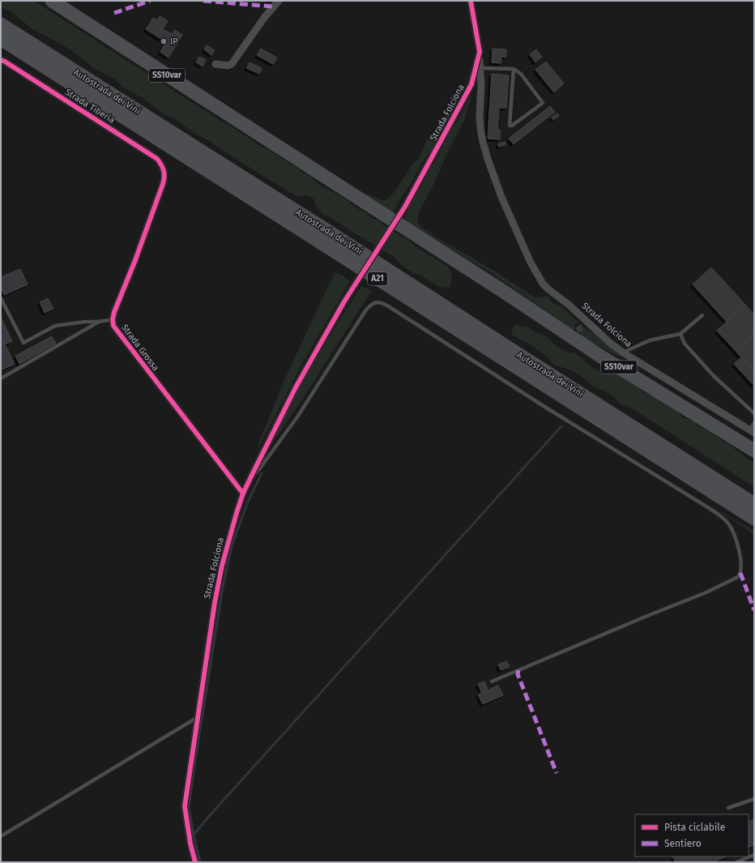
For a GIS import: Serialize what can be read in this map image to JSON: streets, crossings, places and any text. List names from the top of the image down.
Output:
{
  "streets": {
    "highway": ["SS10var", "Autostrada dei Vini", "A21"],
    "street": ["Strada Tiberia", "Strada Folciona", "Strada Grossa"]
  },
  "crossings": [
    ["Strada Tiberia", "Strada Grossa"],
    ["Strada Folciona", "Strada Grossa"]
  ],
  "places": ["IP"],
  "legend": ["Pista ciclabile", "Sentiero"]
}
